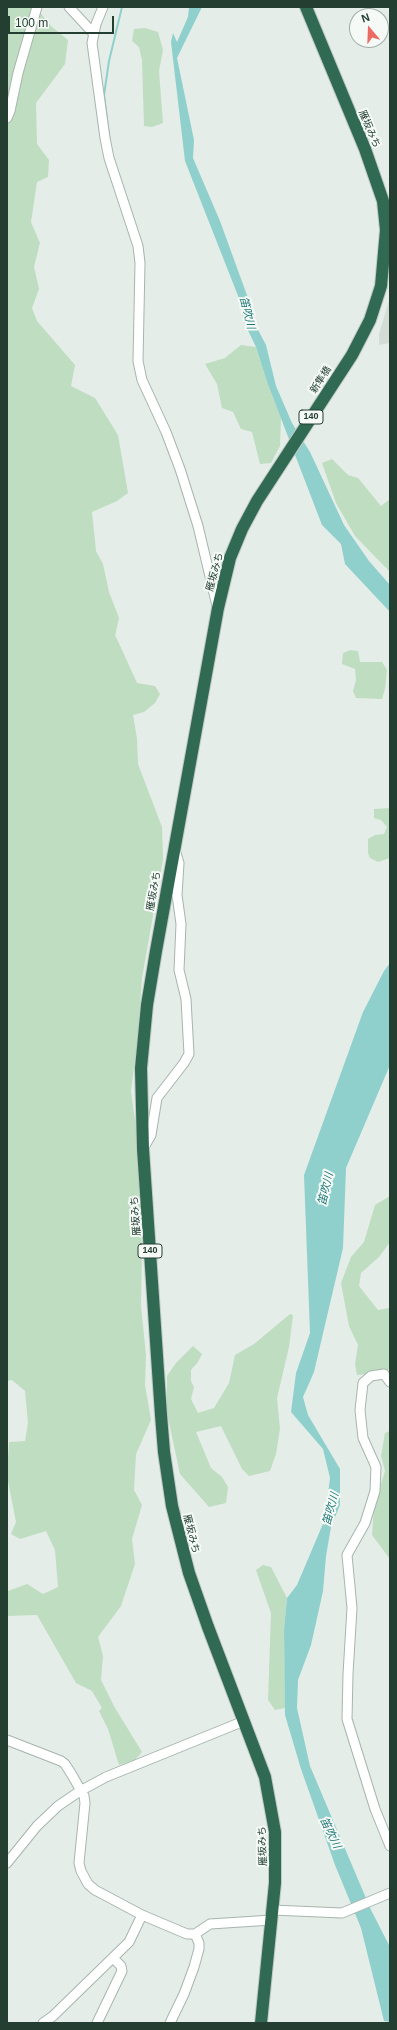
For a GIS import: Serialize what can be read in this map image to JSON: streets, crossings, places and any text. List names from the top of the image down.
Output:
{
  "streets": {
    "highway": ["雁坂みち", "新隼橋", "140"]
  },
  "crossings": [
    ["雁坂みち", "新隼橋"]
  ],
  "water": ["笛吹川"],
  "scale_bar": "100 m",
  "north": "top"
}
